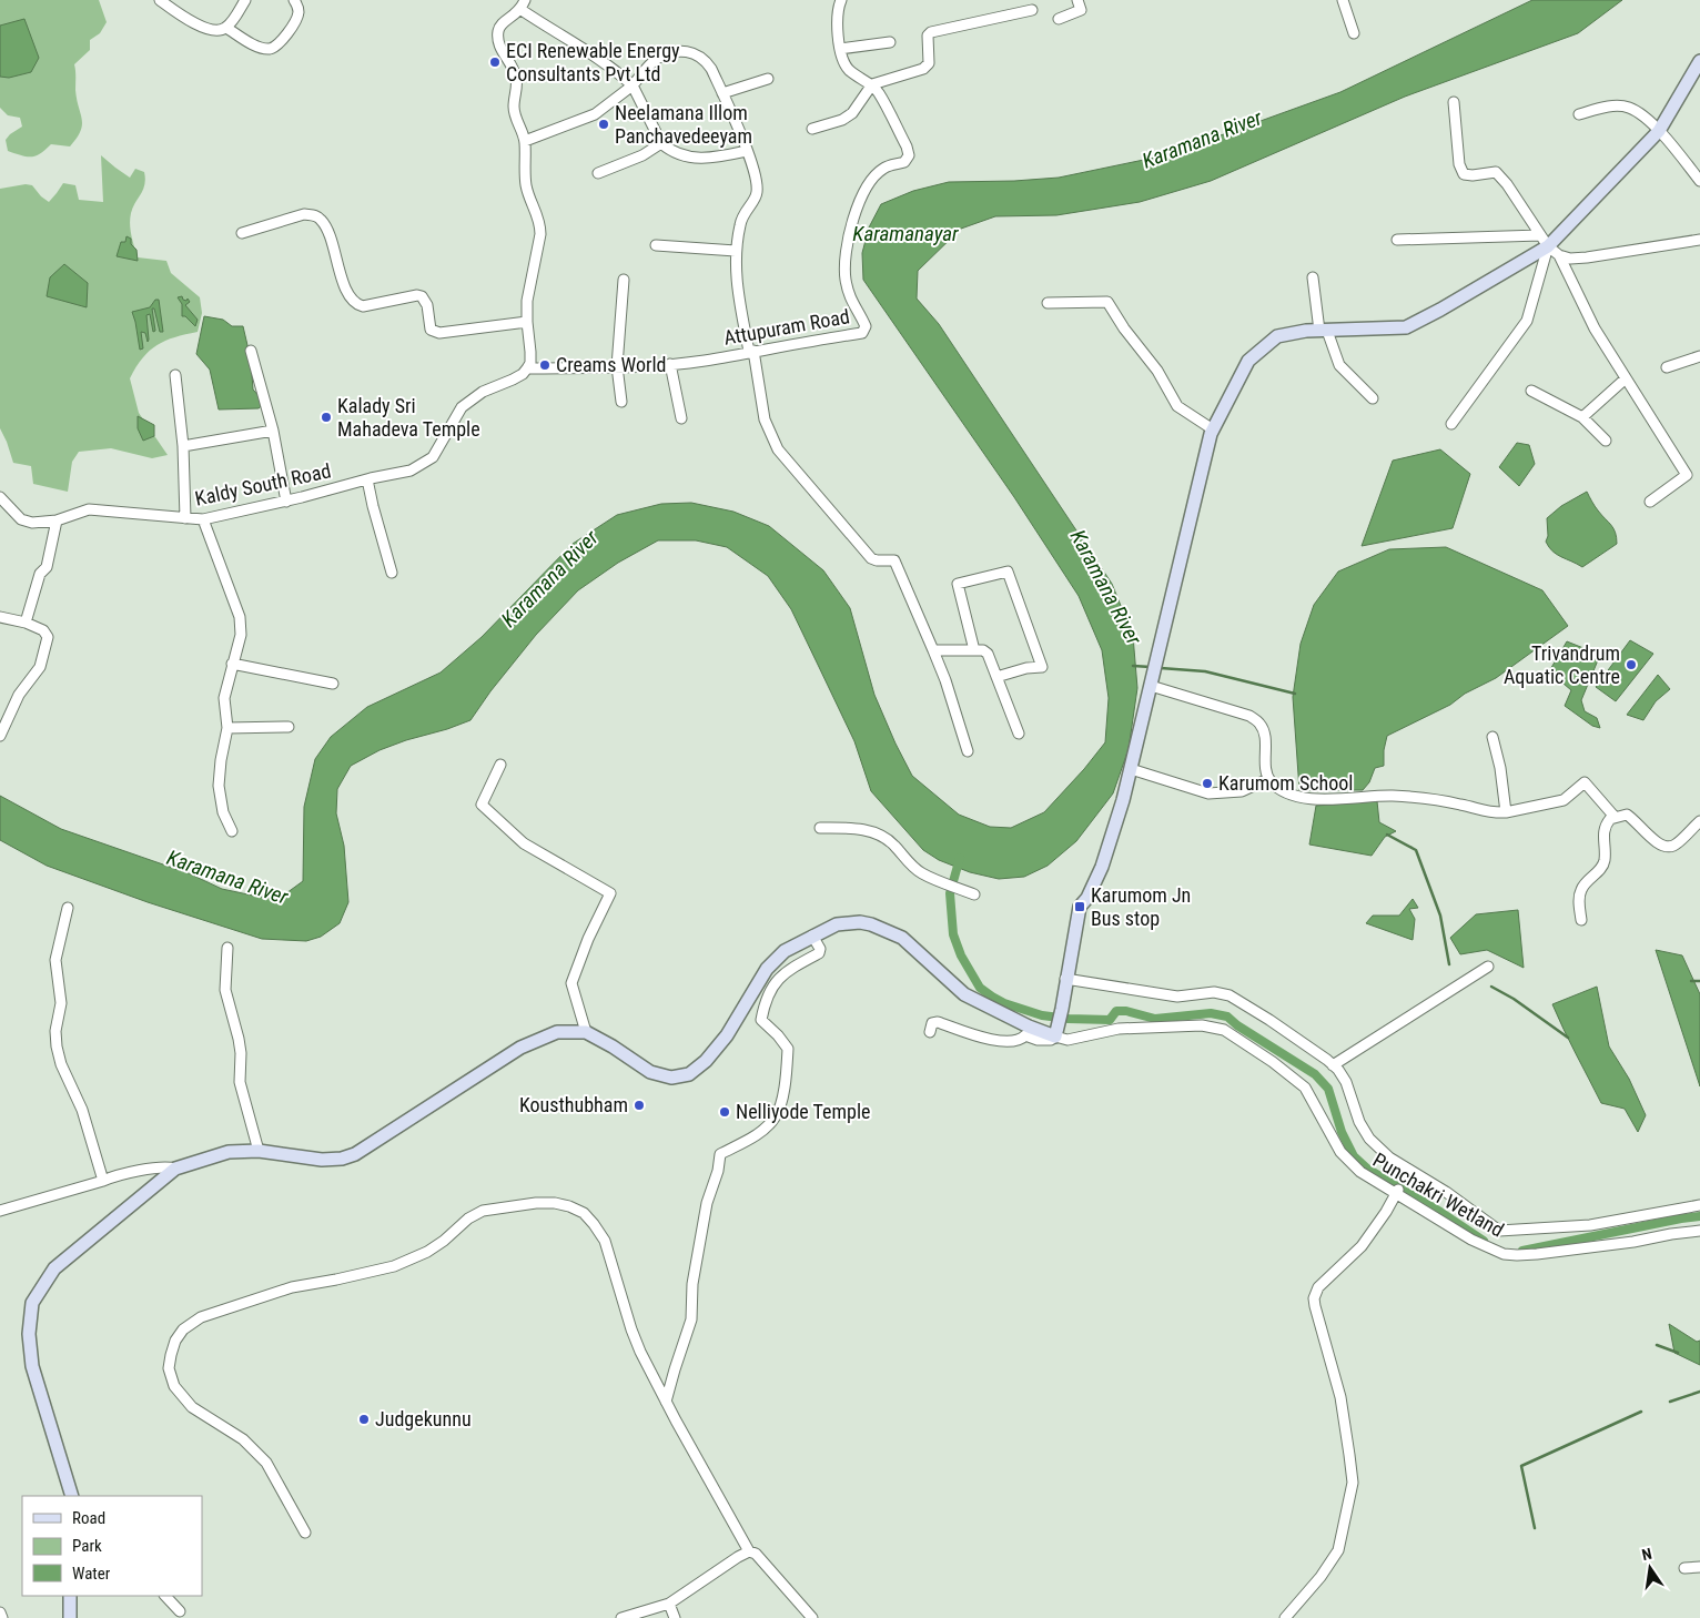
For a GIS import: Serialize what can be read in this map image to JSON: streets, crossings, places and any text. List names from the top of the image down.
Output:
{
  "streets": {
    "street": ["Attupuram Road", "Kaldy South Road", "Punchakri Wetland"]
  },
  "crossings": [
    ["Attupuram Road", "Kaldy South Road"]
  ],
  "water": ["Karamana River", "Karamanayar"],
  "places": {
    "other": [
      "ECI Renewable Energy Consultants Pvt Ltd",
      "Neelamana Illom Panchavedeeyam",
      "Creams World",
      "Kalady Sri Mahadeva Temple",
      "Trivandrum Aquatic Centre",
      "Karumom School",
      "Kousthubham",
      "Nelliyode Temple",
      "Judgekunnu"
    ],
    "transit": ["Karumom Jn Bus stop"]
  },
  "legend": ["Road", "Park", "Water"],
  "north": "top"
}
